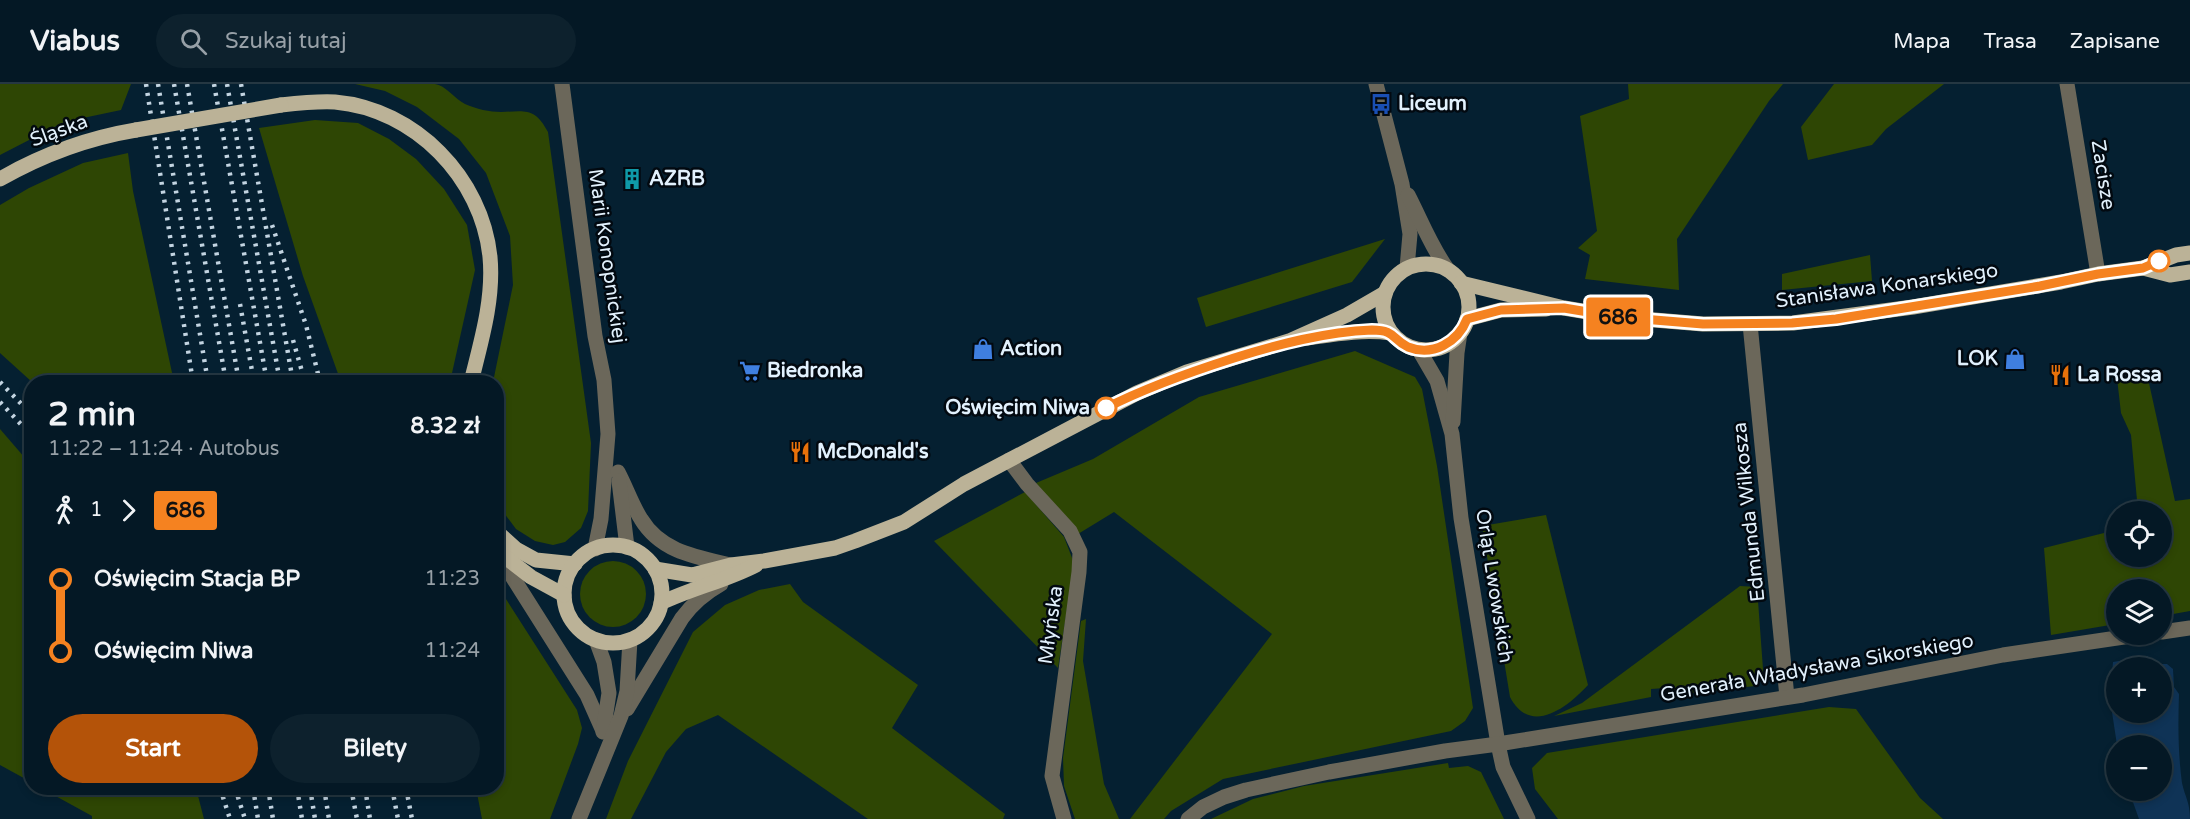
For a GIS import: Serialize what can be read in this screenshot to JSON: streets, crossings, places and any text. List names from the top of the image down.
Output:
{
  "streets": {
    "main road": ["Śląska", "Stanisława Konarskiego"],
    "street": [
      "Zacisze",
      "Marii Konopnickiej",
      "Edmunda Wilkosza",
      "Orląt Lwowskich",
      "Młyńska",
      "Generała Władysława Sikorskiego"
    ]
  },
  "crossings": [
    ["Zacisze", "Stanisława Konarskiego"],
    ["Stanisława Konarskiego", "Edmunda Wilkosza"],
    ["Stanisława Konarskiego", "Orląt Lwowskich"],
    ["Edmunda Wilkosza", "Generała Władysława Sikorskiego"],
    ["Orląt Lwowskich", "Generała Władysława Sikorskiego"]
  ],
  "places": {
    "bus stop": ["Liceum"],
    "building": ["AZRB"],
    "shop": ["Action", "LOK"],
    "supermarket": ["Biedronka"],
    "restaurant": ["La Rossa", "McDonald's"],
    "other": ["Oświęcim Niwa"]
  },
  "lines": ["bus line 686"],
  "page": {
    "header": "Viabus",
    "search": "Szukaj tutaj",
    "nav": ["Mapa", "Trasa", "Zapisane"],
    "on_map": "686",
    "heading": ["2 min", "11:22 – 11:24 · Autobus", "8.32 zł"],
    "legs": ["1", "686"],
    "map_buttons": ["+", "−"],
    "list": [
      {
        "name": "Oświęcim Stacja BP",
        "value": "11:23"
      },
      {
        "name": "Oświęcim Niwa",
        "value": "11:24"
      }
    ],
    "buttons": ["Start", "Bilety"]
  }
}
